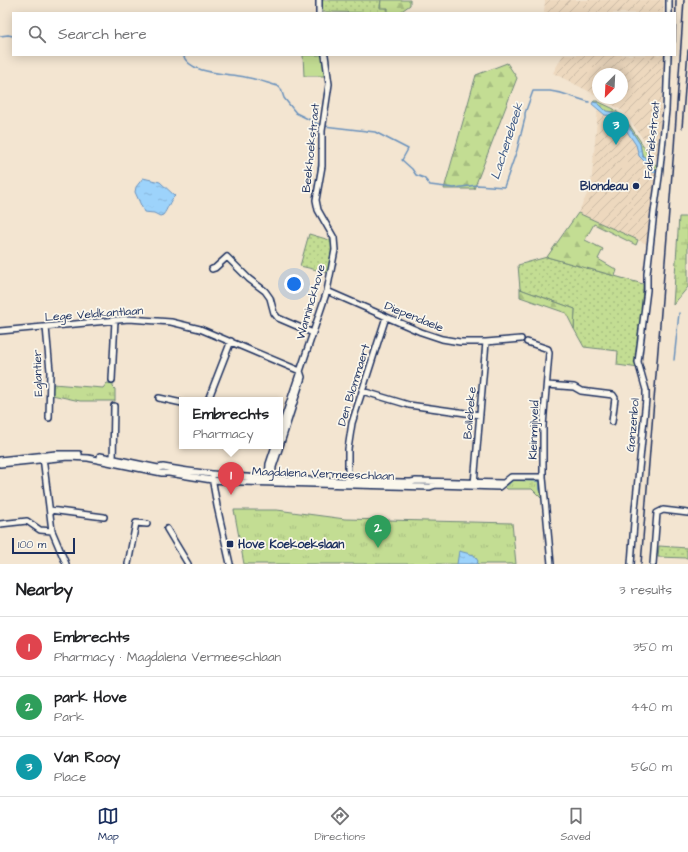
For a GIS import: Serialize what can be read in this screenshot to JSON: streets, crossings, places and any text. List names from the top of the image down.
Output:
{
  "streets": {
    "street": [
      "Fabriekstraat",
      "Beekhoekstraat",
      "Wanninckhove",
      "Lege Veldkantlaan",
      "Diependaele",
      "Eglantier",
      "Den Blommaert",
      "Bollebeke",
      "Ganzenbol",
      "Kleinmijlveld",
      "Magdalena Vermeeschlaan"
    ]
  },
  "crossings": [
    ["Fabriekstraat", "Ganzenbol"],
    ["Beekhoekstraat", "Wanninckhove"],
    ["Wanninckhove", "Lege Veldkantlaan"],
    ["Wanninckhove", "Diependaele"],
    ["Wanninckhove", "Magdalena Vermeeschlaan"],
    ["Lege Veldkantlaan", "Eglantier"],
    ["Diependaele", "Den Blommaert"],
    ["Diependaele", "Bollebeke"],
    ["Den Blommaert", "Magdalena Vermeeschlaan"],
    ["Bollebeke", "Magdalena Vermeeschlaan"],
    ["Kleinmijlveld", "Magdalena Vermeeschlaan"]
  ],
  "water": ["Lachenebeek"],
  "places": {
    "other": ["Blondeau"],
    "transit": ["Hove Koekoekslaan"]
  },
  "scale_bar": "100 m",
  "north": "bottom left",
  "page": {
    "search": "Search here",
    "pins": ["3", "1", "2"],
    "popup": ["Embrechts", "Pharmacy"],
    "scale": "100 m",
    "heading": ["Nearby", "3 results"],
    "list": [
      {
        "mark": "1",
        "name": "Embrechts",
        "note": "Pharmacy · Magdalena Vermeeschlaan",
        "value": "350 m"
      },
      {
        "mark": "2",
        "name": "park Hove",
        "note": "Park",
        "value": "440 m"
      },
      {
        "mark": "3",
        "name": "Van Rooy",
        "note": "Place",
        "value": "560 m"
      }
    ],
    "nav": ["Map", "Directions", "Saved"]
  }
}
